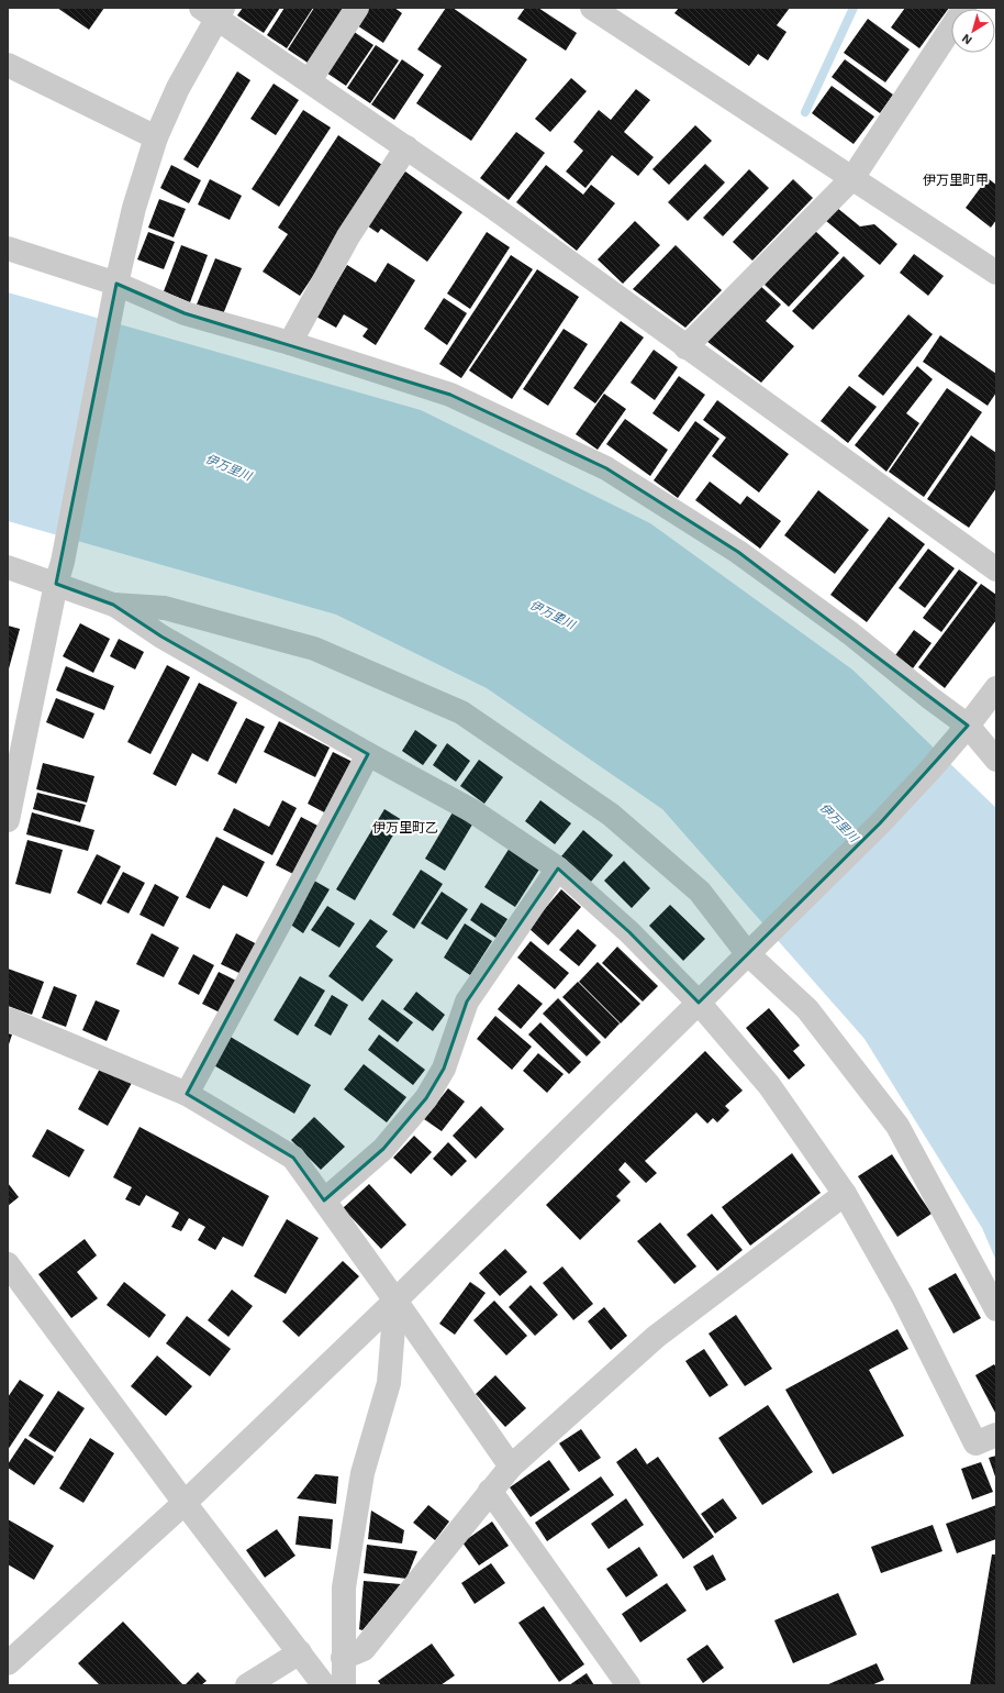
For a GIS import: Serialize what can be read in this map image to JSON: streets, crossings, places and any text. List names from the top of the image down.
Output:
{
  "districts": ["伊万里町甲", "伊万里町乙"],
  "water": ["伊万里川"],
  "north": "bottom left"
}
